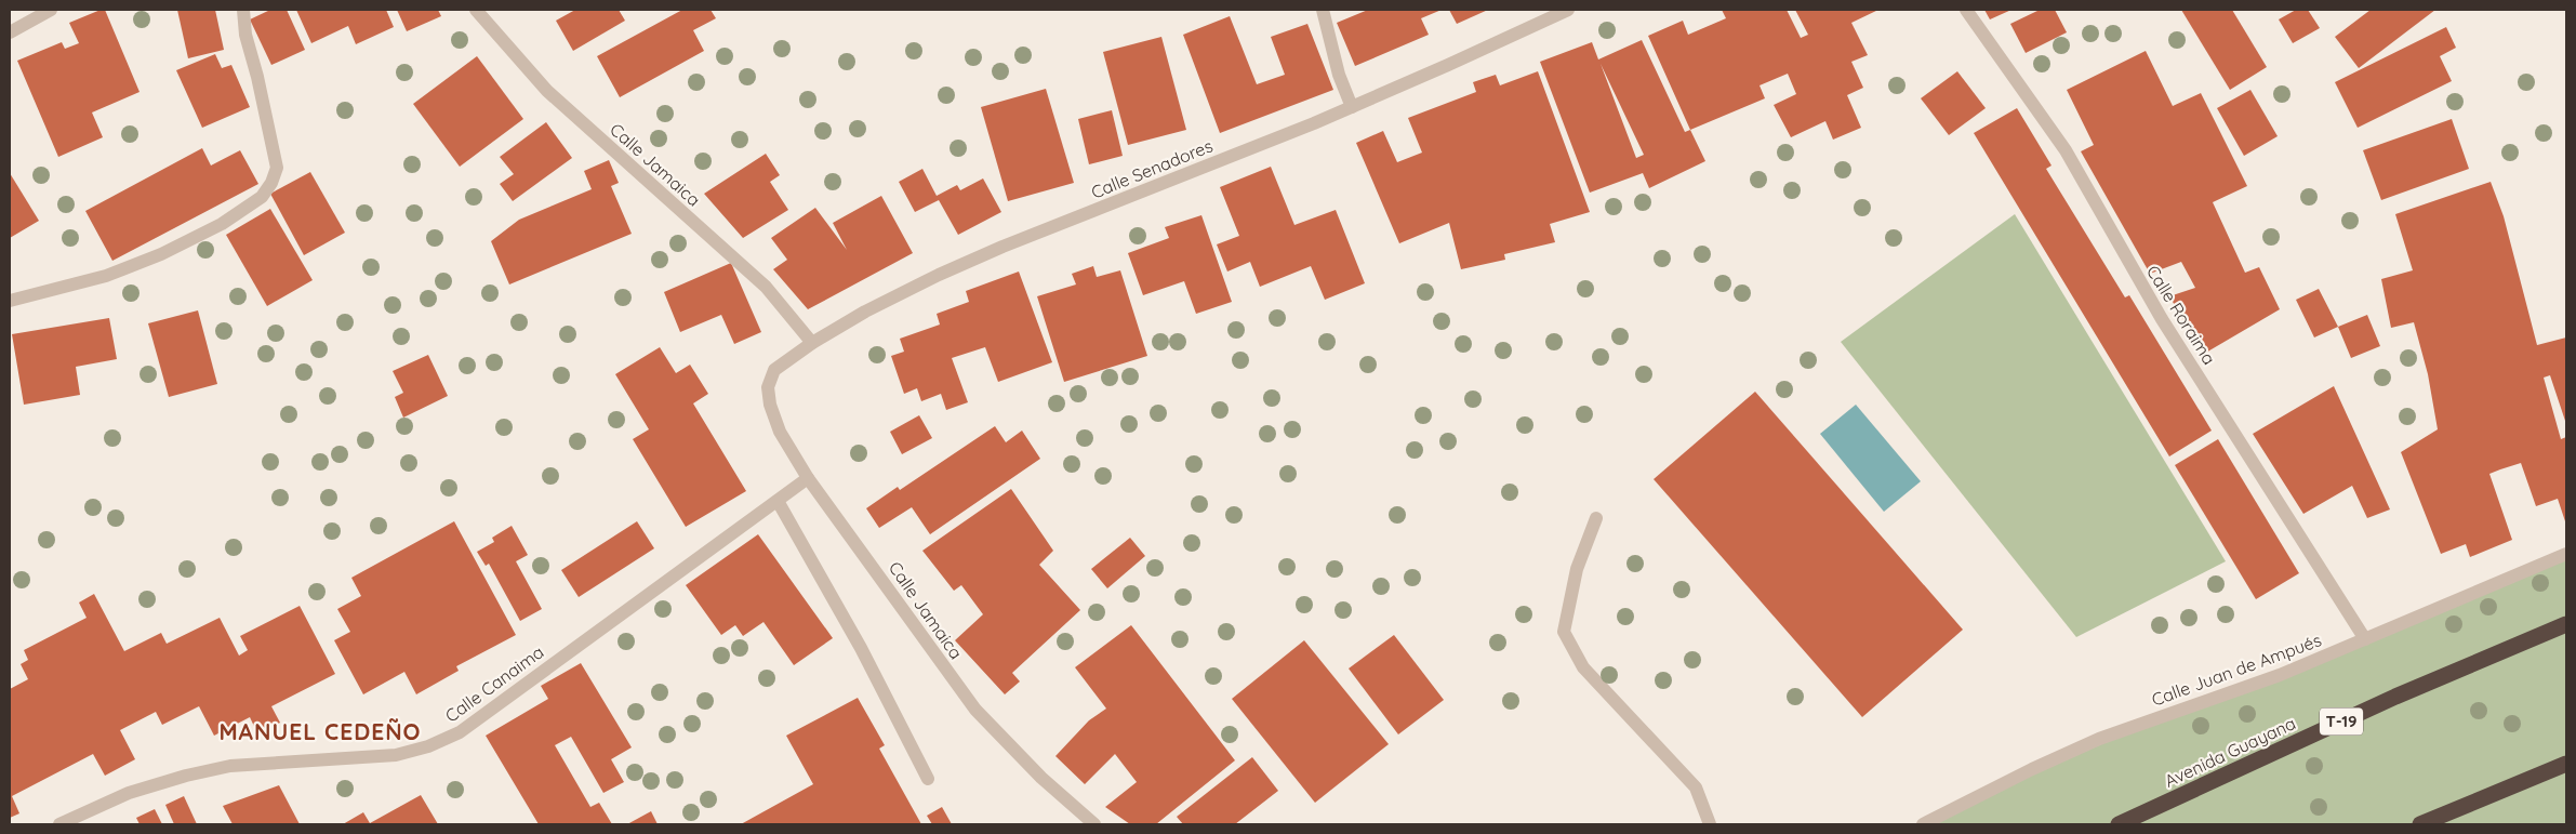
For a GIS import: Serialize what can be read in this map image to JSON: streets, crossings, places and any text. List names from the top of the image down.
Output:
{
  "streets": {
    "highway": ["T-19", "Avenida Guayana"],
    "street": [
      "Calle Jamaica",
      "Calle Senadores",
      "Calle Roraima",
      "Calle Juan de Ampués",
      "Calle Canaima"
    ]
  },
  "crossings": [
    ["Calle Jamaica", "Calle Senadores"],
    ["Calle Jamaica", "Calle Canaima"],
    ["Calle Roraima", "Calle Juan de Ampués"]
  ],
  "districts": ["MANUEL CEDEÑO"]
}
